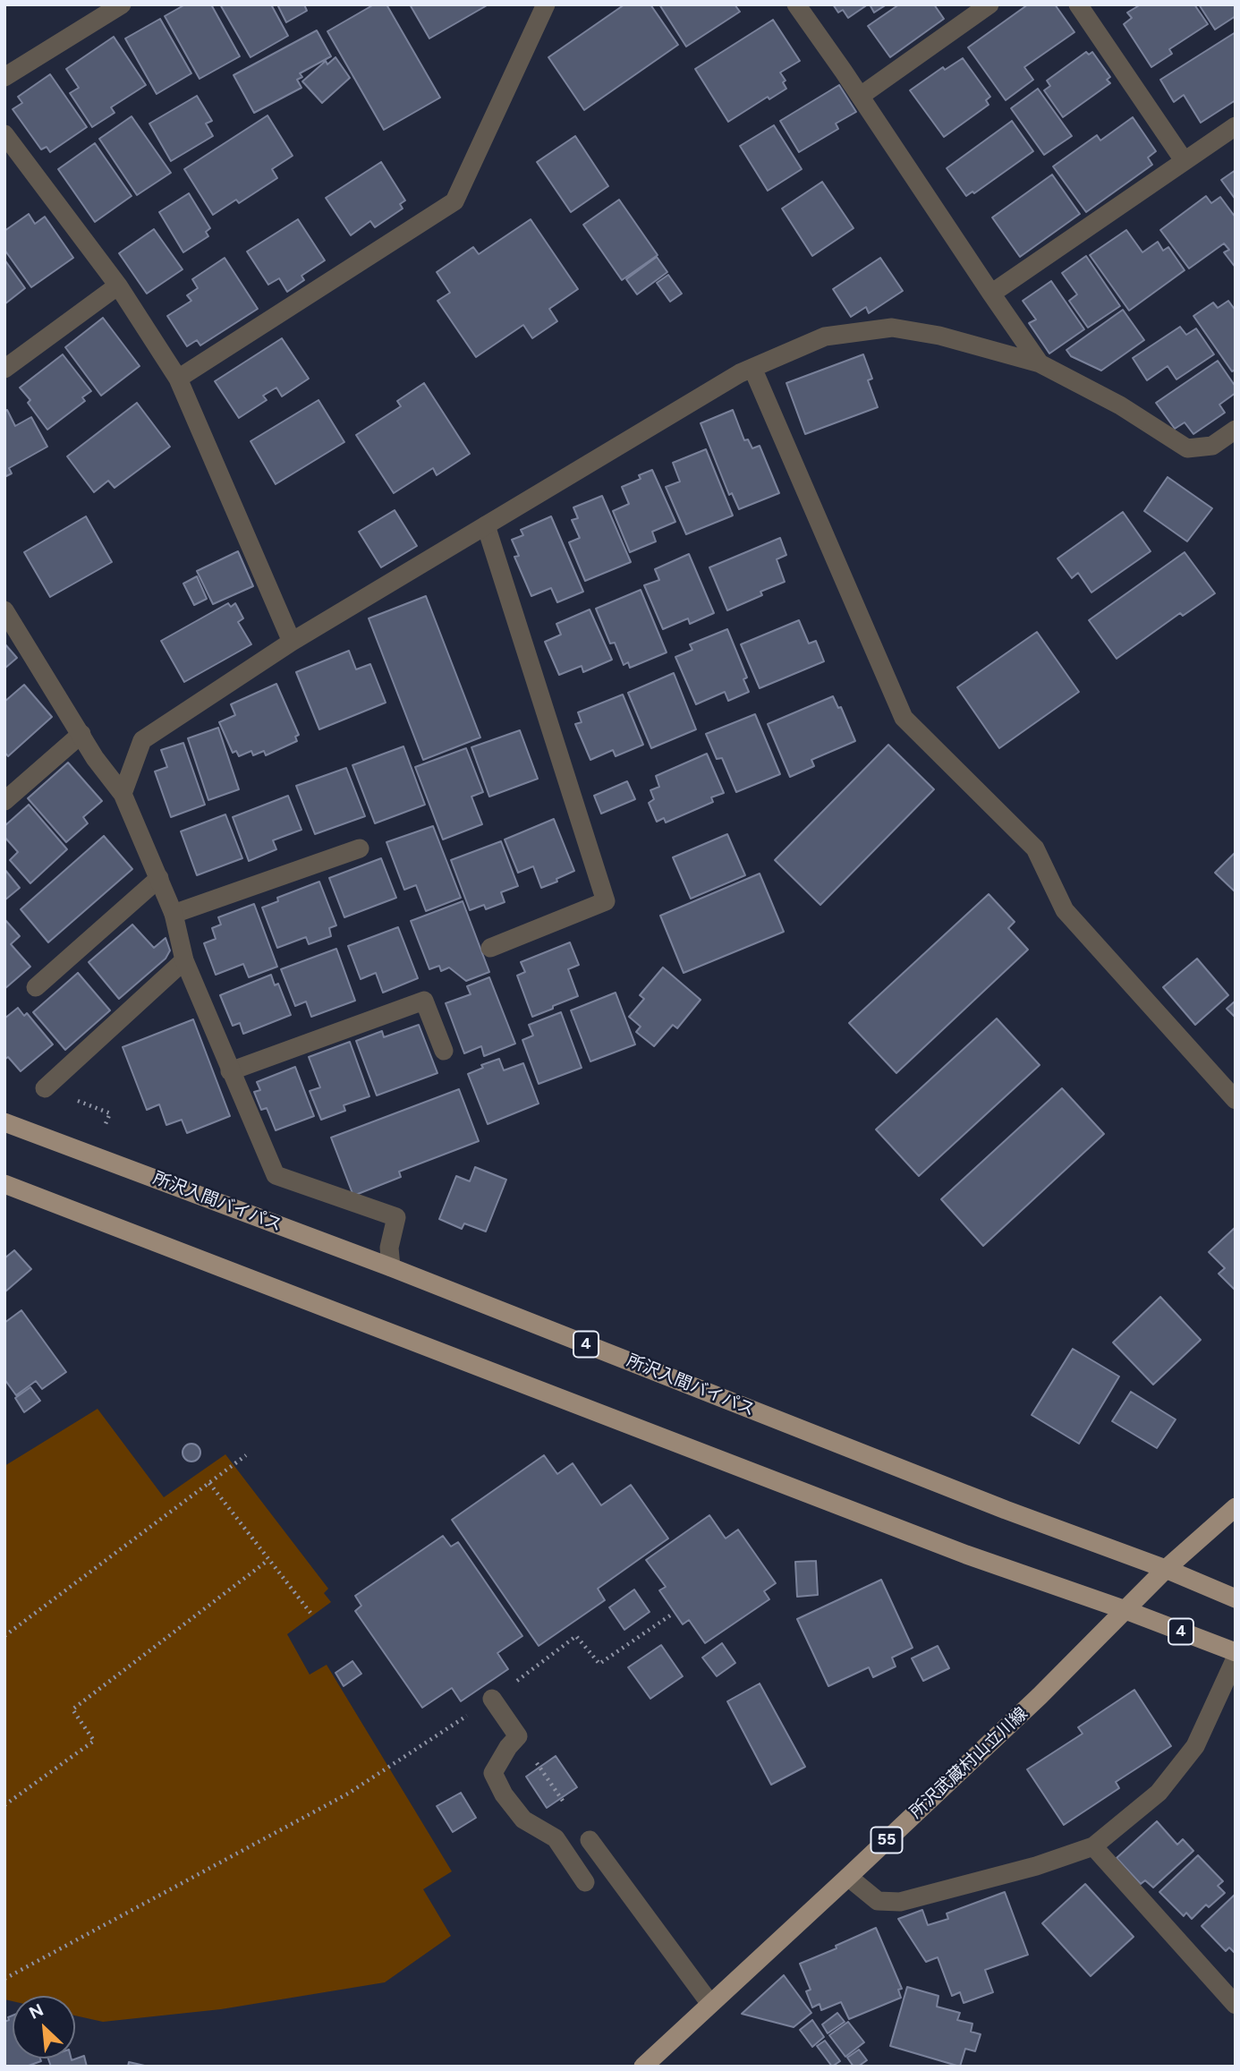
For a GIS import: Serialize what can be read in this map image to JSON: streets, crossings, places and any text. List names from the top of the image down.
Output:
{
  "streets": {
    "main road": [
      "所沢入間バイパス",
      "4",
      "所沢武蔵村山立川線",
      "55"
    ]
  },
  "crossings": [
    ["所沢入間バイパス", "所沢武蔵村山立川線"],
    ["4", "所沢武蔵村山立川線"]
  ],
  "north": "top left"
}
